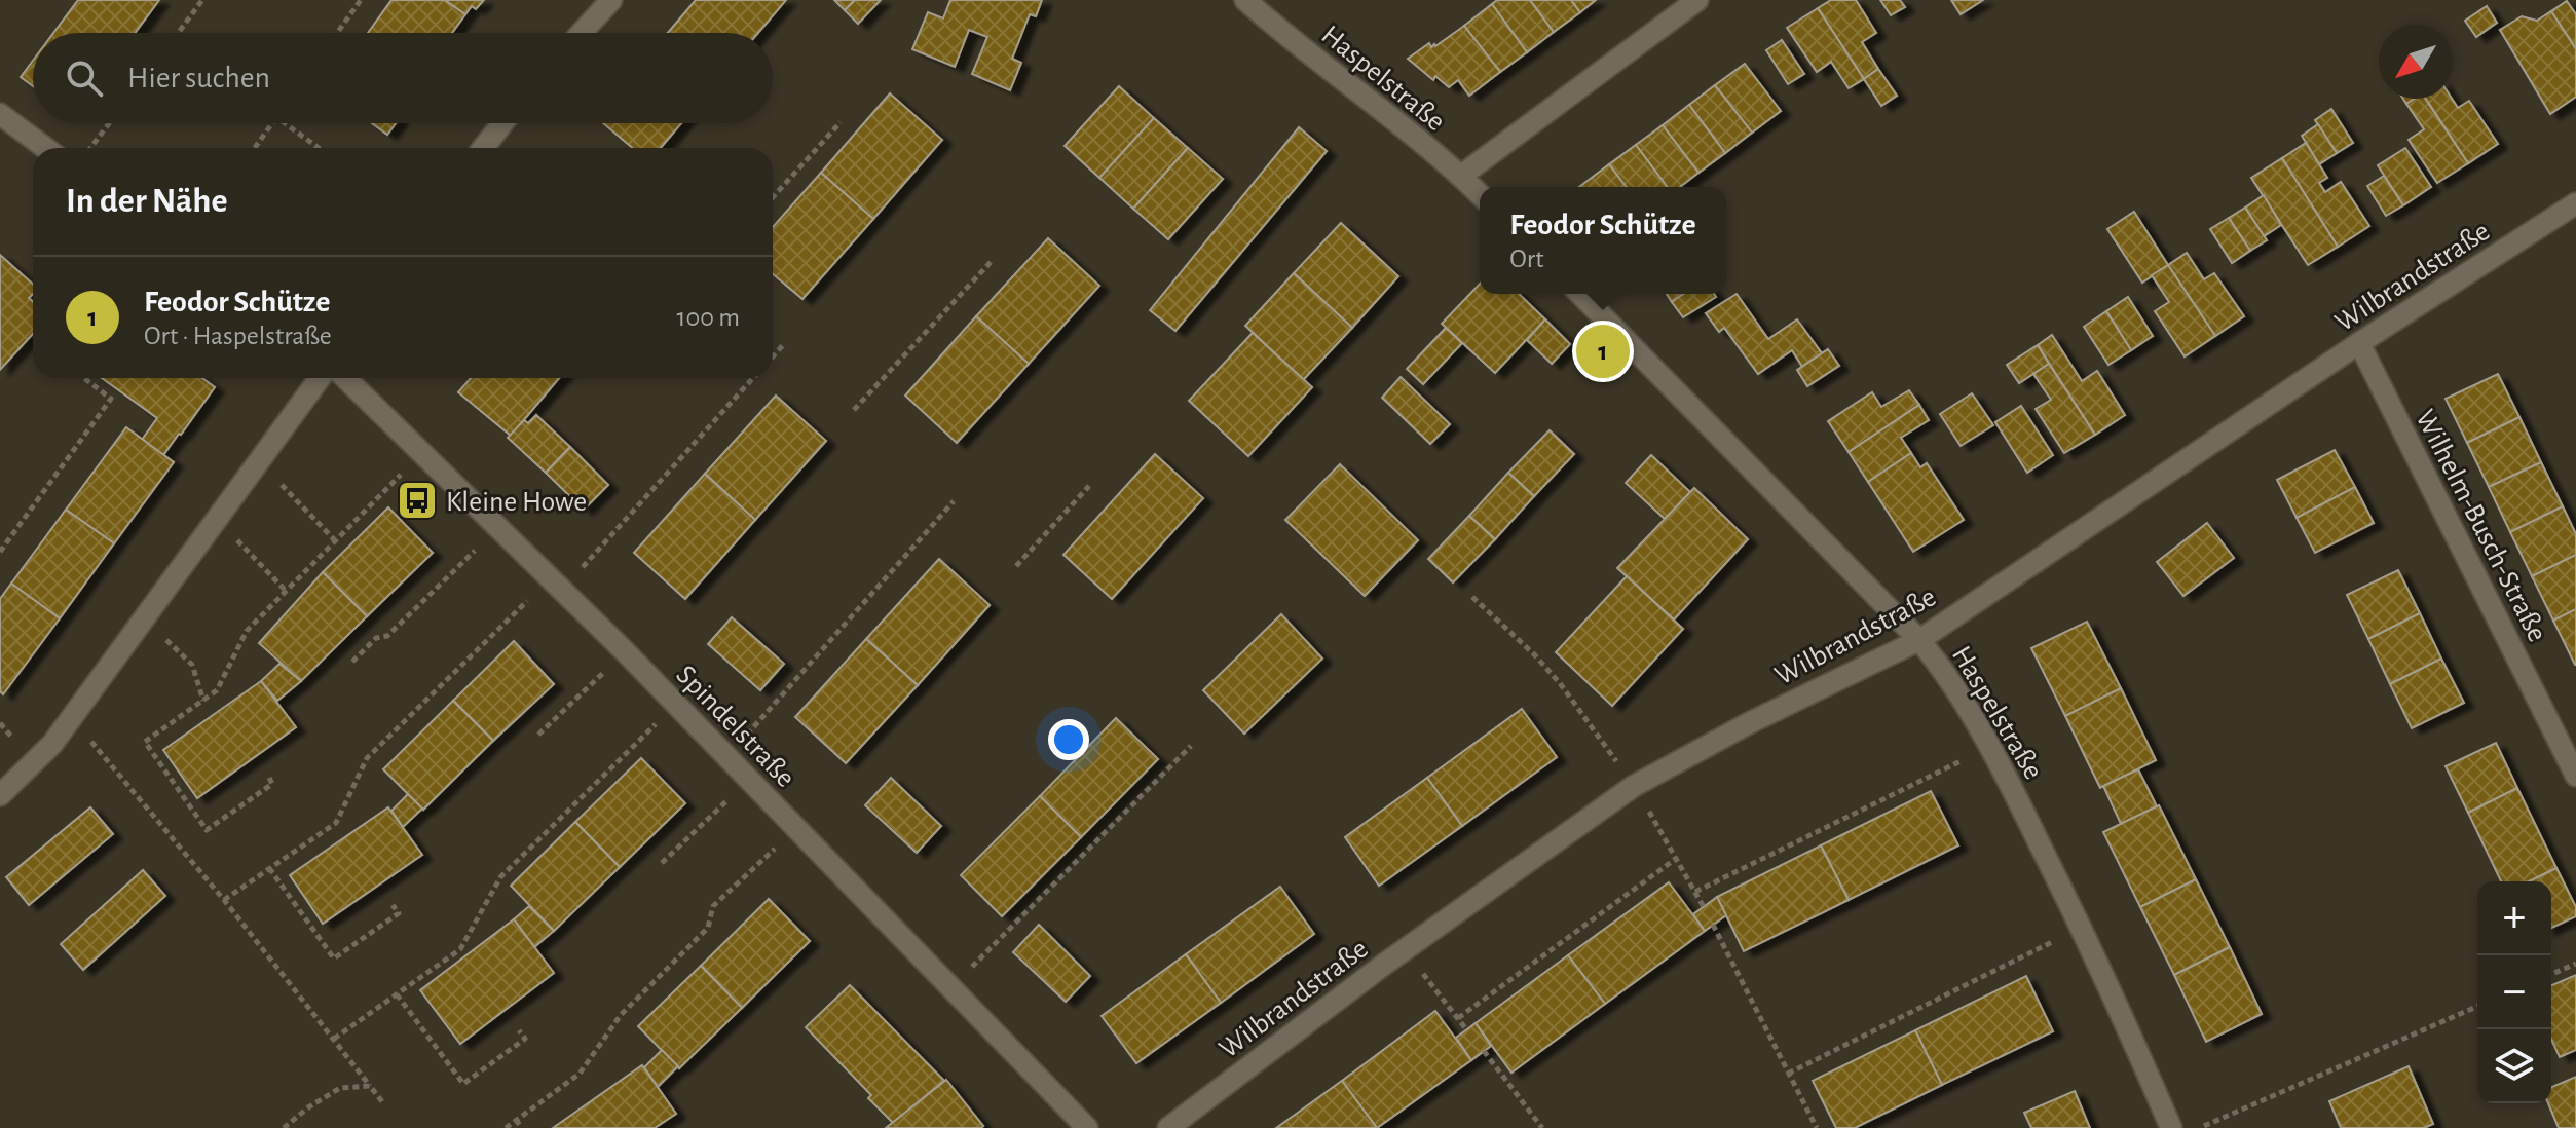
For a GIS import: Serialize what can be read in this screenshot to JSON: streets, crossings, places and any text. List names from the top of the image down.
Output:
{
  "streets": {
    "street": [
      "Haspelstraße",
      "Wilbrandstraße",
      "Wilhelm-Busch-Straße",
      "Spindelstraße"
    ]
  },
  "crossings": [
    ["Haspelstraße", "Wilbrandstraße"],
    ["Wilbrandstraße", "Wilhelm-Busch-Straße"]
  ],
  "places": {
    "bus stop": ["Kleine Howe"]
  },
  "north": "bottom left",
  "page": {
    "search": "Hier suchen",
    "heading": "In der Nähe",
    "popup": ["Feodor Schütze", "Ort"],
    "list": [
      {
        "mark": "1",
        "name": "Feodor Schütze",
        "note": "Ort · Haspelstraße",
        "value": "100 m"
      }
    ],
    "pins": "1",
    "map_buttons": ["+", "−"]
  }
}
